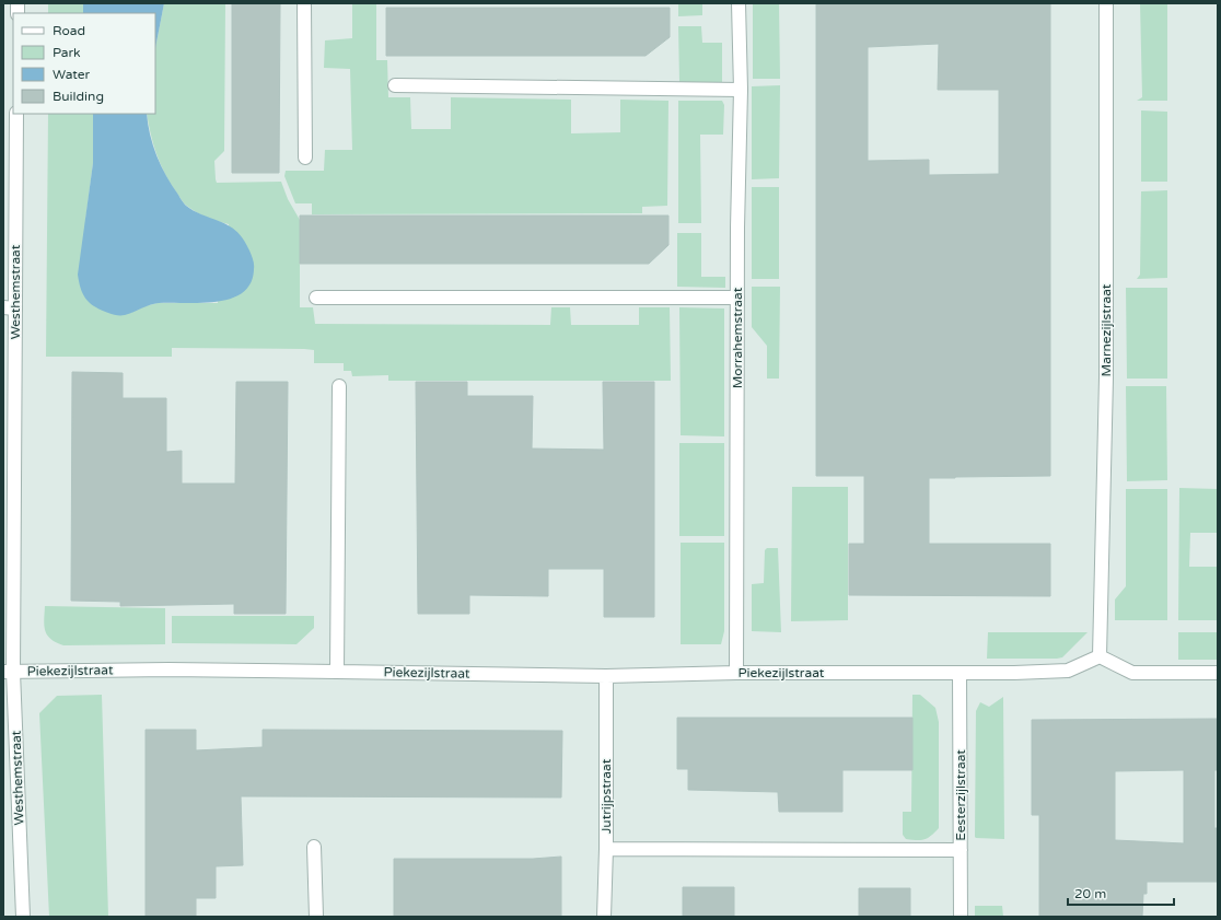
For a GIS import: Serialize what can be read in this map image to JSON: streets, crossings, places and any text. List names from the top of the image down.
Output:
{
  "streets": {
    "street": [
      "Westhemstraat",
      "Marnezijlstraat",
      "Morrahemstraat",
      "Piekezijlstraat",
      "Eesterzijlstraat",
      "Jutrijpstraat"
    ]
  },
  "crossings": [
    ["Westhemstraat", "Piekezijlstraat"],
    ["Marnezijlstraat", "Piekezijlstraat"],
    ["Morrahemstraat", "Piekezijlstraat"],
    ["Piekezijlstraat", "Eesterzijlstraat"],
    ["Piekezijlstraat", "Jutrijpstraat"]
  ],
  "legend": [
    "Road",
    "Park",
    "Water",
    "Building"
  ],
  "scale_bar": "20 m"
}
